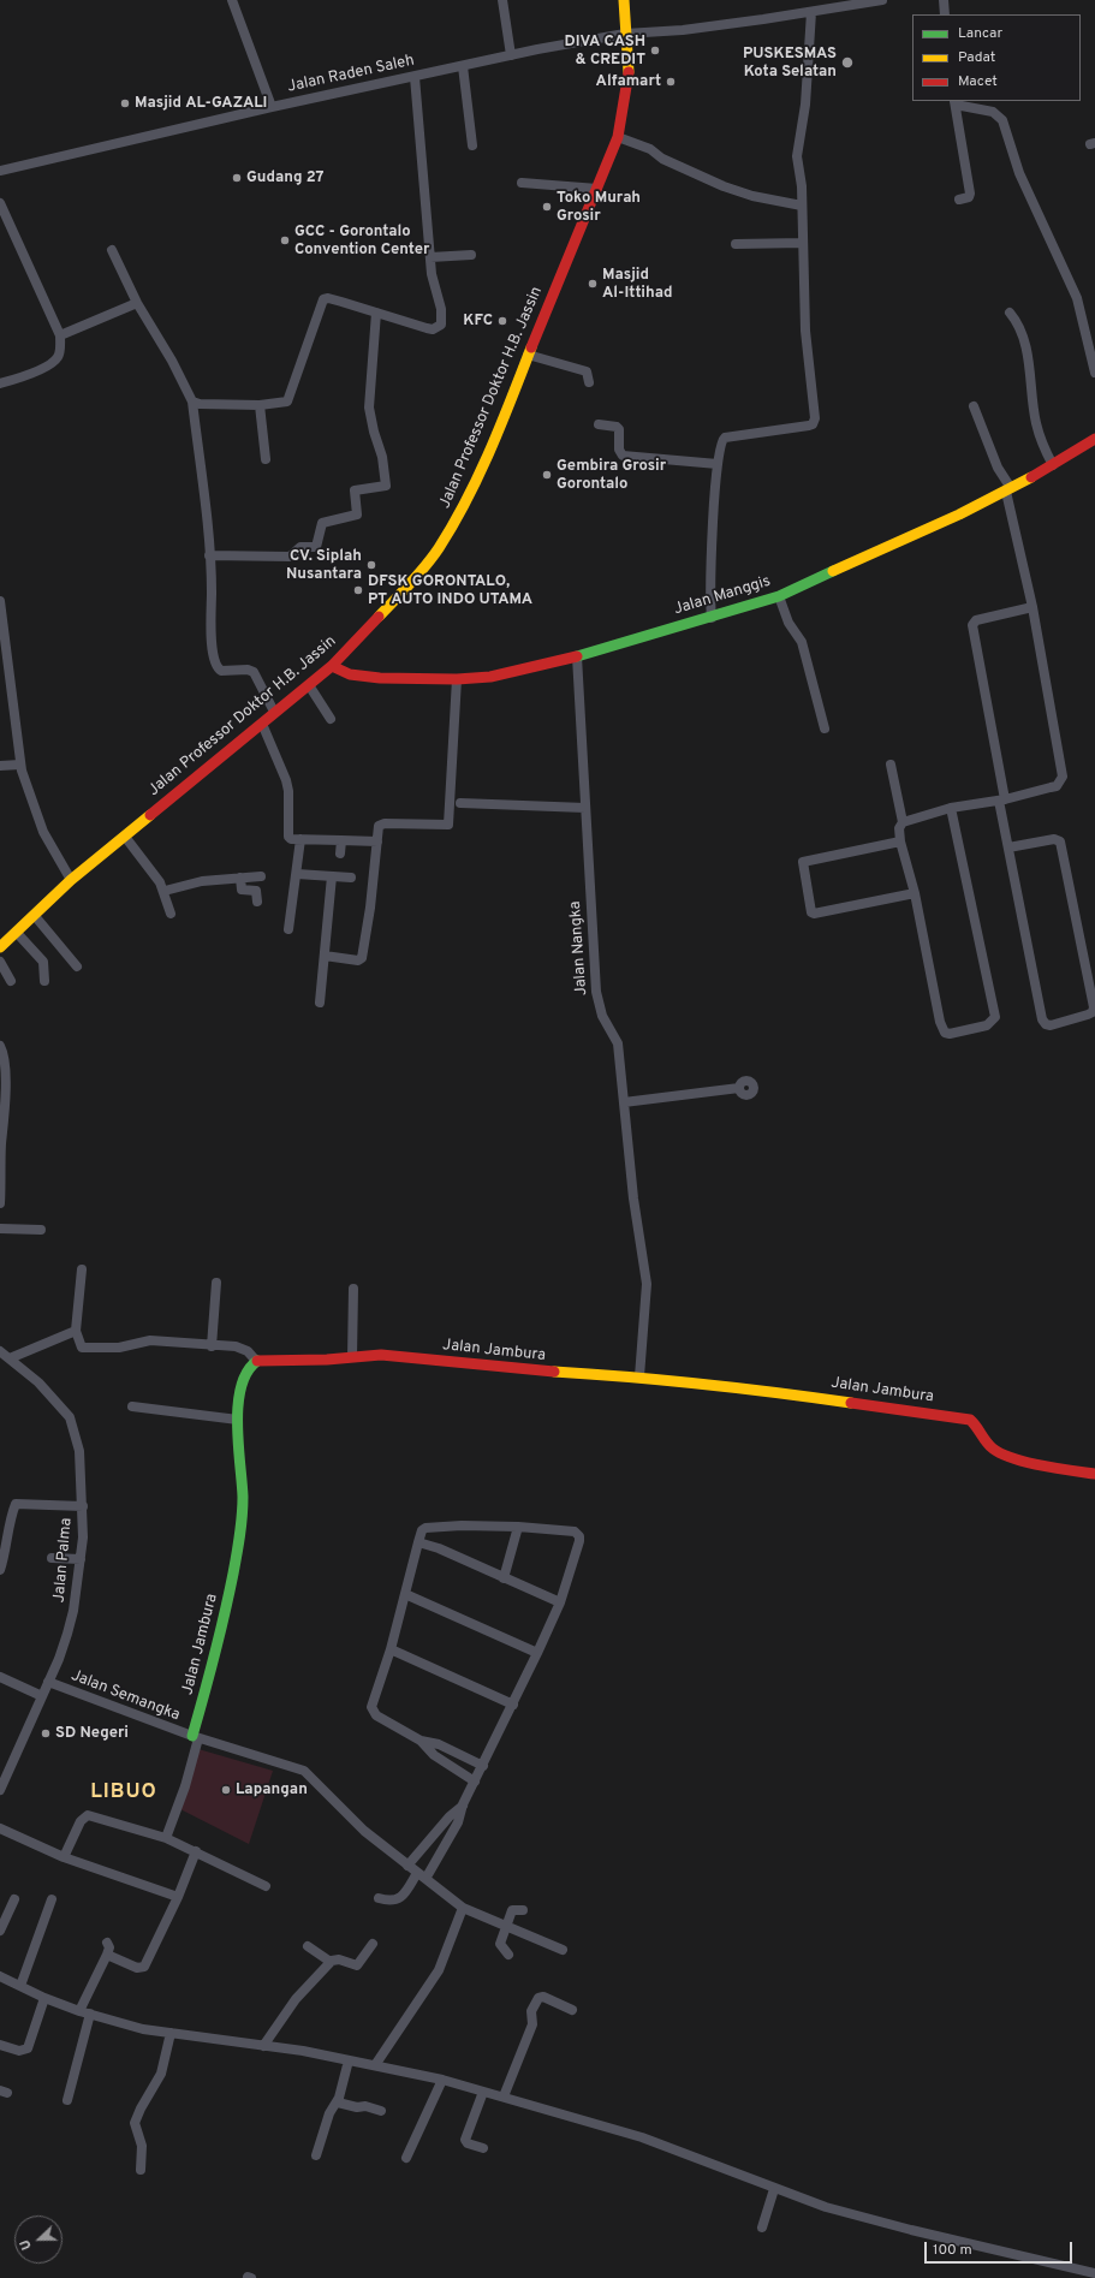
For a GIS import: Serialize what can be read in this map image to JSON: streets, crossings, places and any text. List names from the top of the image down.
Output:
{
  "streets": {
    "main road": ["Jalan Professor Doktor H.B. Jassin", "Jalan Manggis", "Jalan Jambura"],
    "street": [
      "Jalan Raden Saleh",
      "Jalan Nangka",
      "Jalan Palma",
      "Jalan Semangka"
    ]
  },
  "crossings": [
    ["Jalan Raden Saleh", "Jalan Professor Doktor H.B. Jassin"],
    ["Jalan Professor Doktor H.B. Jassin", "Jalan Manggis"],
    ["Jalan Manggis", "Jalan Nangka"],
    ["Jalan Nangka", "Jalan Jambura"],
    ["Jalan Jambura", "Jalan Semangka"],
    ["Jalan Palma", "Jalan Semangka"]
  ],
  "districts": ["LIBUO"],
  "places": [
    "DIVA CASH & CREDIT",
    "PUSKESMAS Kota Selatan",
    "Alfamart",
    "Masjid AL-GAZALI",
    "Gudang 27",
    "Toko Murah Grosir",
    "GCC - Gorontalo Convention Center",
    "Masjid Al-Ittihad",
    "KFC",
    "Gembira Grosir Gorontalo",
    "CV. Siplah Nusantara",
    "DFSK GORONTALO, PT AUTO INDO UTAMA",
    "SD Negeri",
    "Lapangan"
  ],
  "legend": ["Lancar", "Padat", "Macet"],
  "scale_bar": "100 m",
  "north": "left"
}
